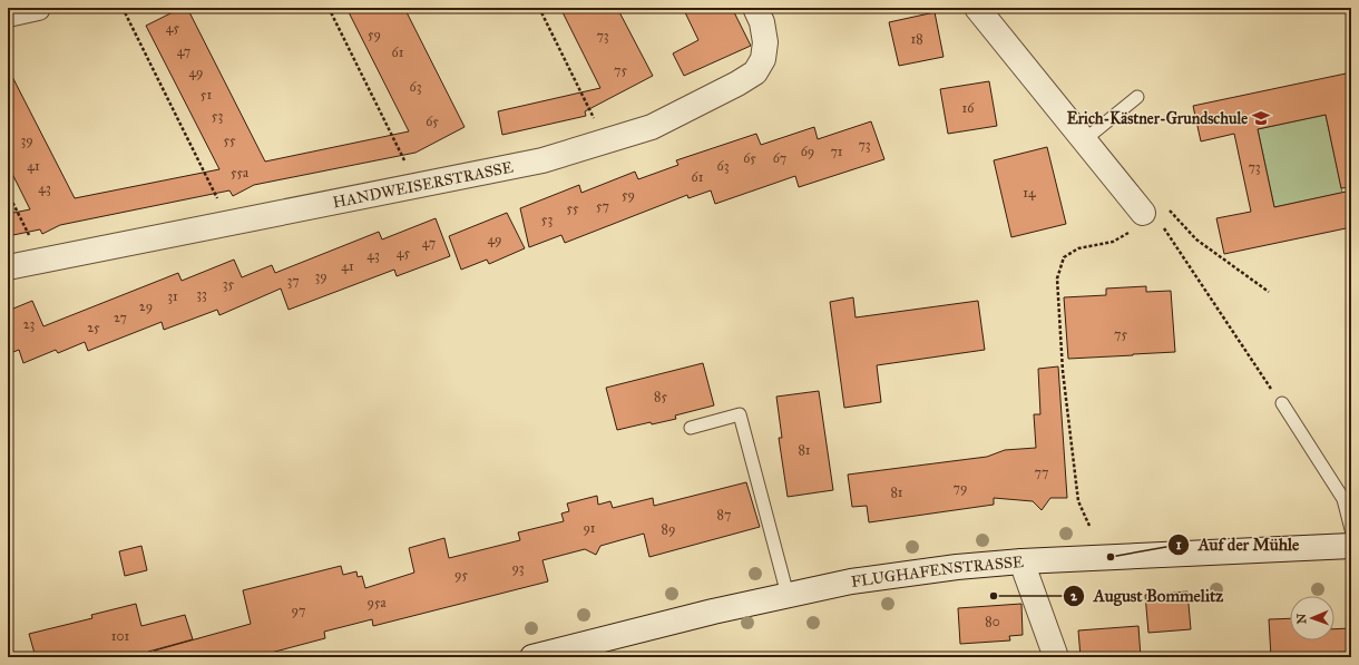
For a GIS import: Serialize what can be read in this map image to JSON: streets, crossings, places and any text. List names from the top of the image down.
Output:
{
  "streets": {
    "street": ["HANDWEISERSTRASSE", "FLUGHAFENSTRASSE"]
  },
  "places": {
    "school or university": ["Erich-Kästner-Grundschule"],
    "other": ["Auf der Mühle", "August Bommelitz"]
  },
  "house_numbers": [
    "45",
    "59",
    "73",
    "18",
    "47",
    "61",
    "75",
    "49",
    "63",
    "51",
    "16",
    "53",
    "65",
    "39",
    "55",
    "73",
    "69",
    "71",
    "65",
    "67",
    "41",
    "63",
    "73",
    "55a",
    "61",
    "43",
    "14",
    "59",
    "57",
    "55",
    "53",
    "49",
    "47",
    "45",
    "43",
    "41",
    "39",
    "37",
    "35",
    "33",
    "31",
    "29",
    "27",
    "23",
    "25",
    "75",
    "85",
    "81",
    "77",
    "79",
    "81",
    "87",
    "91",
    "89",
    "93",
    "95",
    "95a",
    "97",
    "80",
    "101"
  ],
  "north": "left"
}
